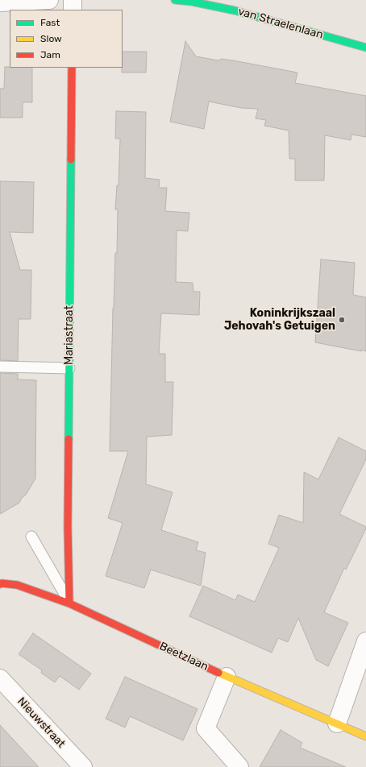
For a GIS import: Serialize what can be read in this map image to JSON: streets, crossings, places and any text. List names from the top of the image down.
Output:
{
  "streets": {
    "street": [
      "van Straelenlaan",
      "Mariastraat",
      "Beetzlaan",
      "Nieuwstraat"
    ]
  },
  "crossings": [
    ["Mariastraat", "Beetzlaan"]
  ],
  "places": ["Koninkrijkszaal Jehovah's Getuigen"],
  "legend": ["Fast", "Slow", "Jam"]
}
